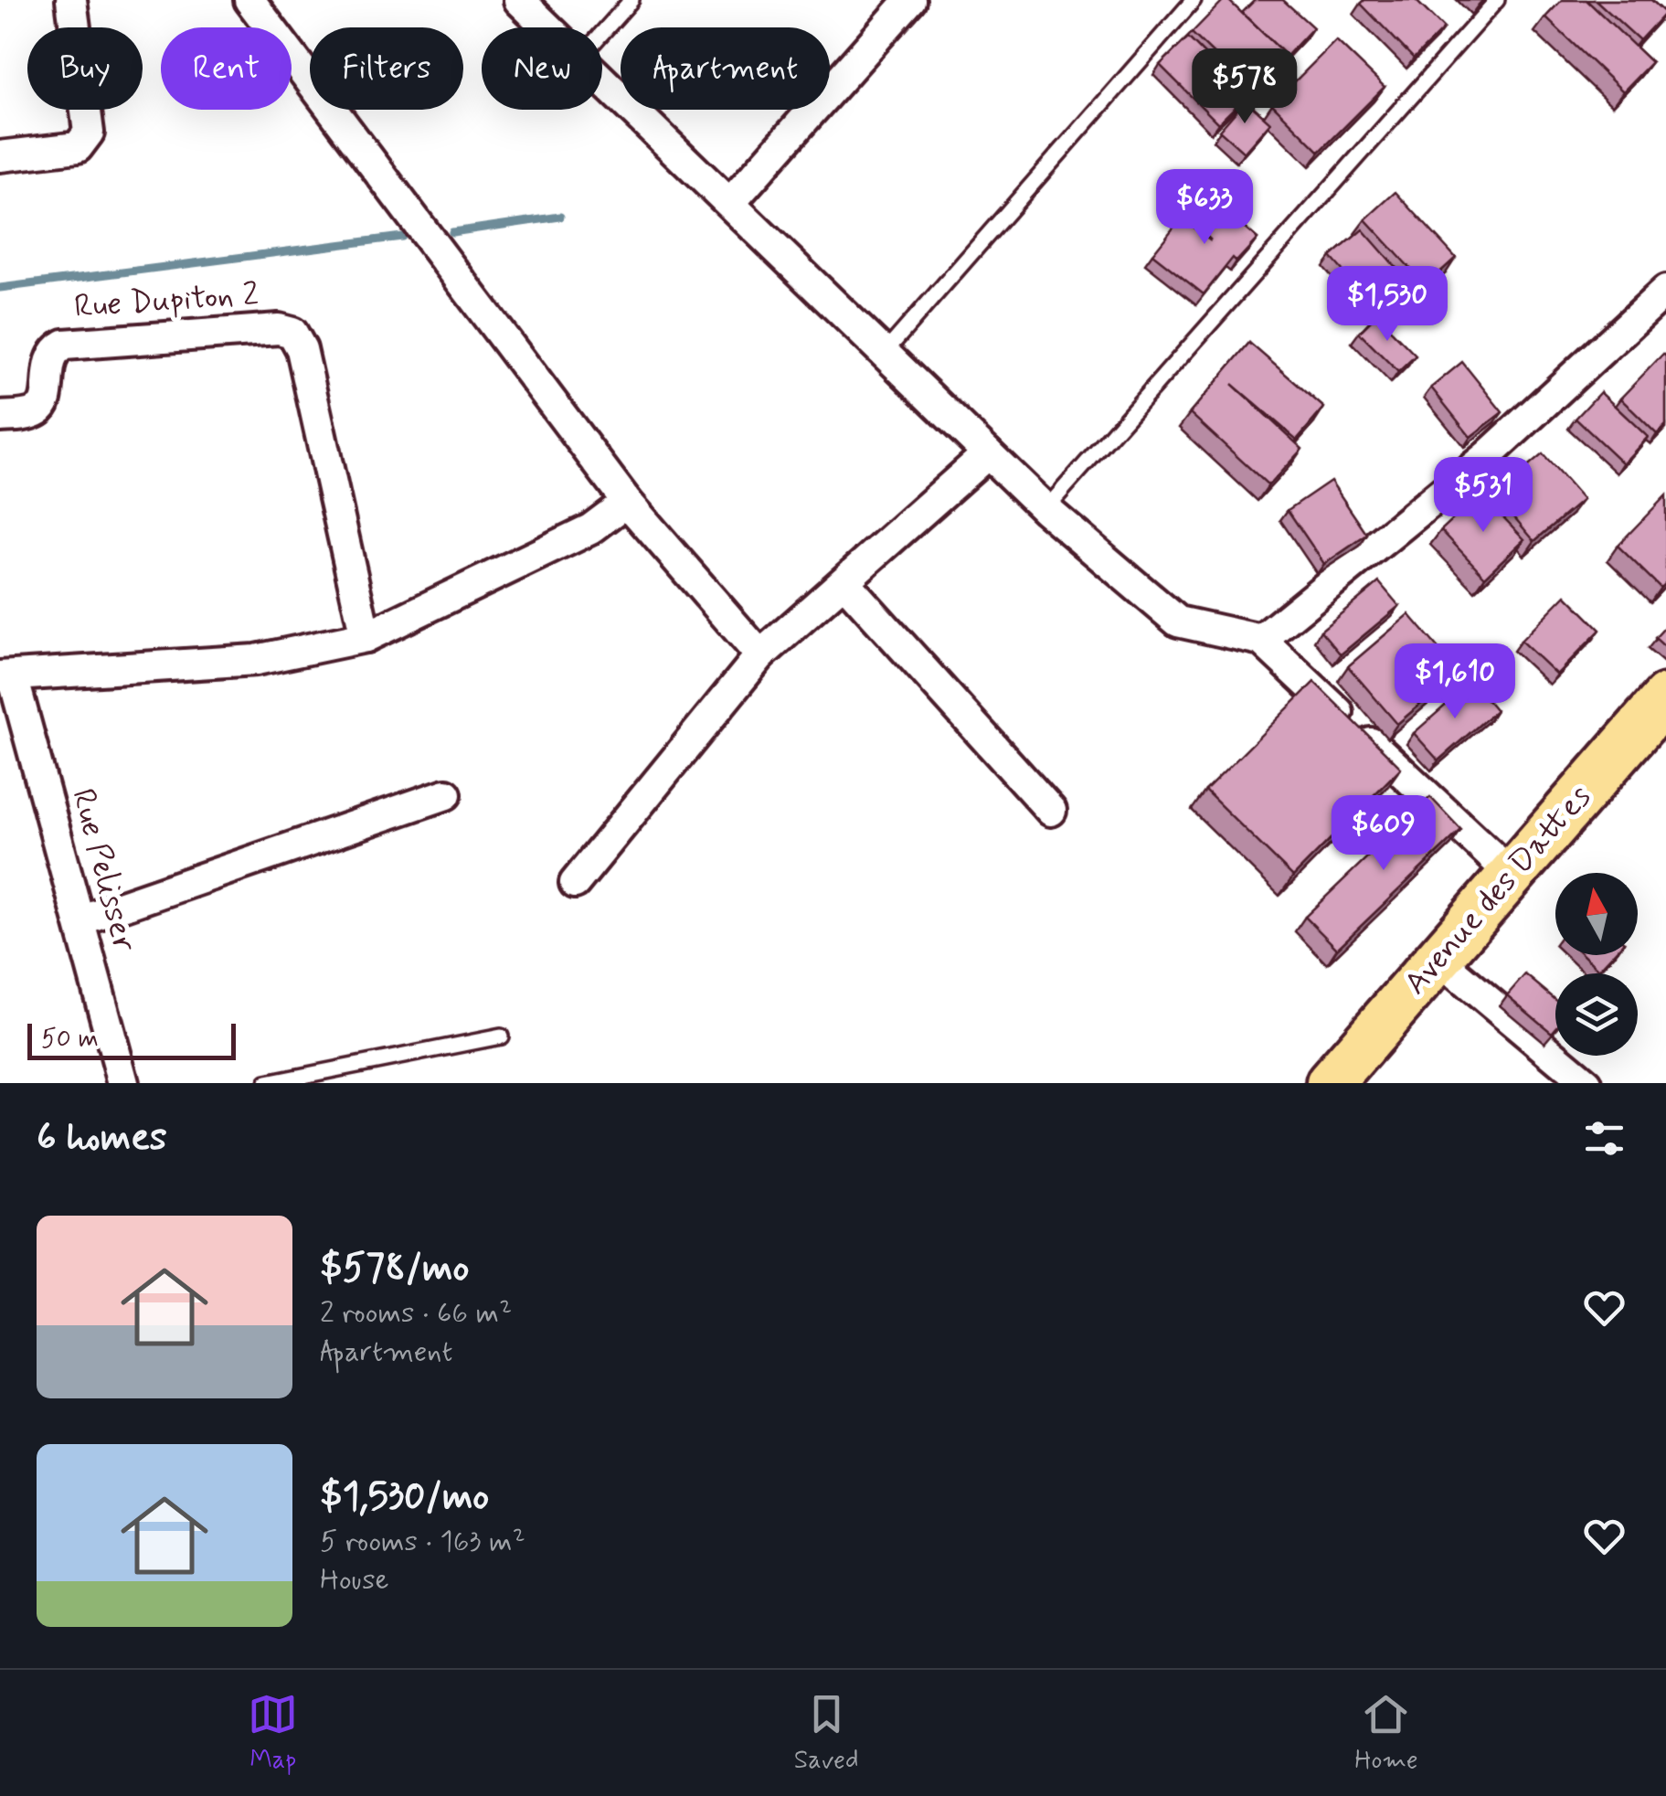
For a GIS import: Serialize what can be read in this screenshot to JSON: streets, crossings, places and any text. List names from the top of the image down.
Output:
{
  "streets": {
    "main road": ["Avenue des Dattes"],
    "street": ["Rue Dupiton 2", "Rue Pelisser"]
  },
  "scale_bar": "50 m",
  "north": "top",
  "page": {
    "chip": [
      "Buy",
      "Rent",
      "Filters",
      "New",
      "Apartment"
    ],
    "price": [
      "$578",
      "$633",
      "$1,530",
      "$531",
      "$1,610",
      "$609"
    ],
    "scale": "50 m",
    "heading": "6 homes",
    "list": [
      {
        "name": "$578/mo",
        "note": "2 rooms · 66 m² · Apartment"
      },
      {
        "name": "$1,530/mo",
        "note": "5 rooms · 163 m² · House"
      }
    ],
    "tabs": ["Map", "Saved", "Home"]
  }
}
